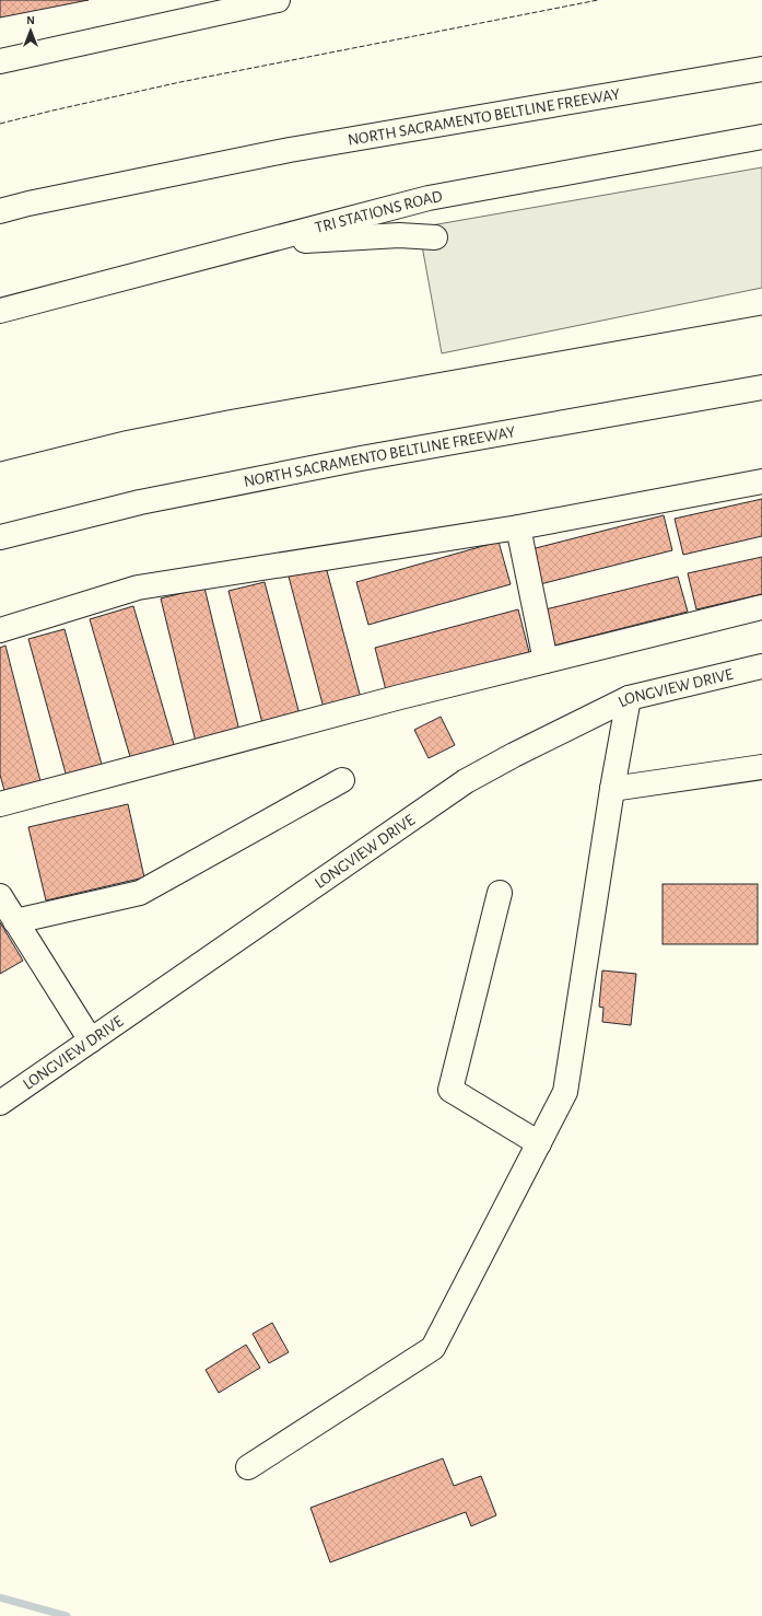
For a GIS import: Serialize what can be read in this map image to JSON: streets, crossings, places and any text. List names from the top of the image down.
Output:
{
  "streets": {
    "main road": ["NORTH SACRAMENTO BELTLINE FREEWAY", "TRI STATIONS ROAD", "LONGVIEW DRIVE"]
  },
  "north": "top"
}
